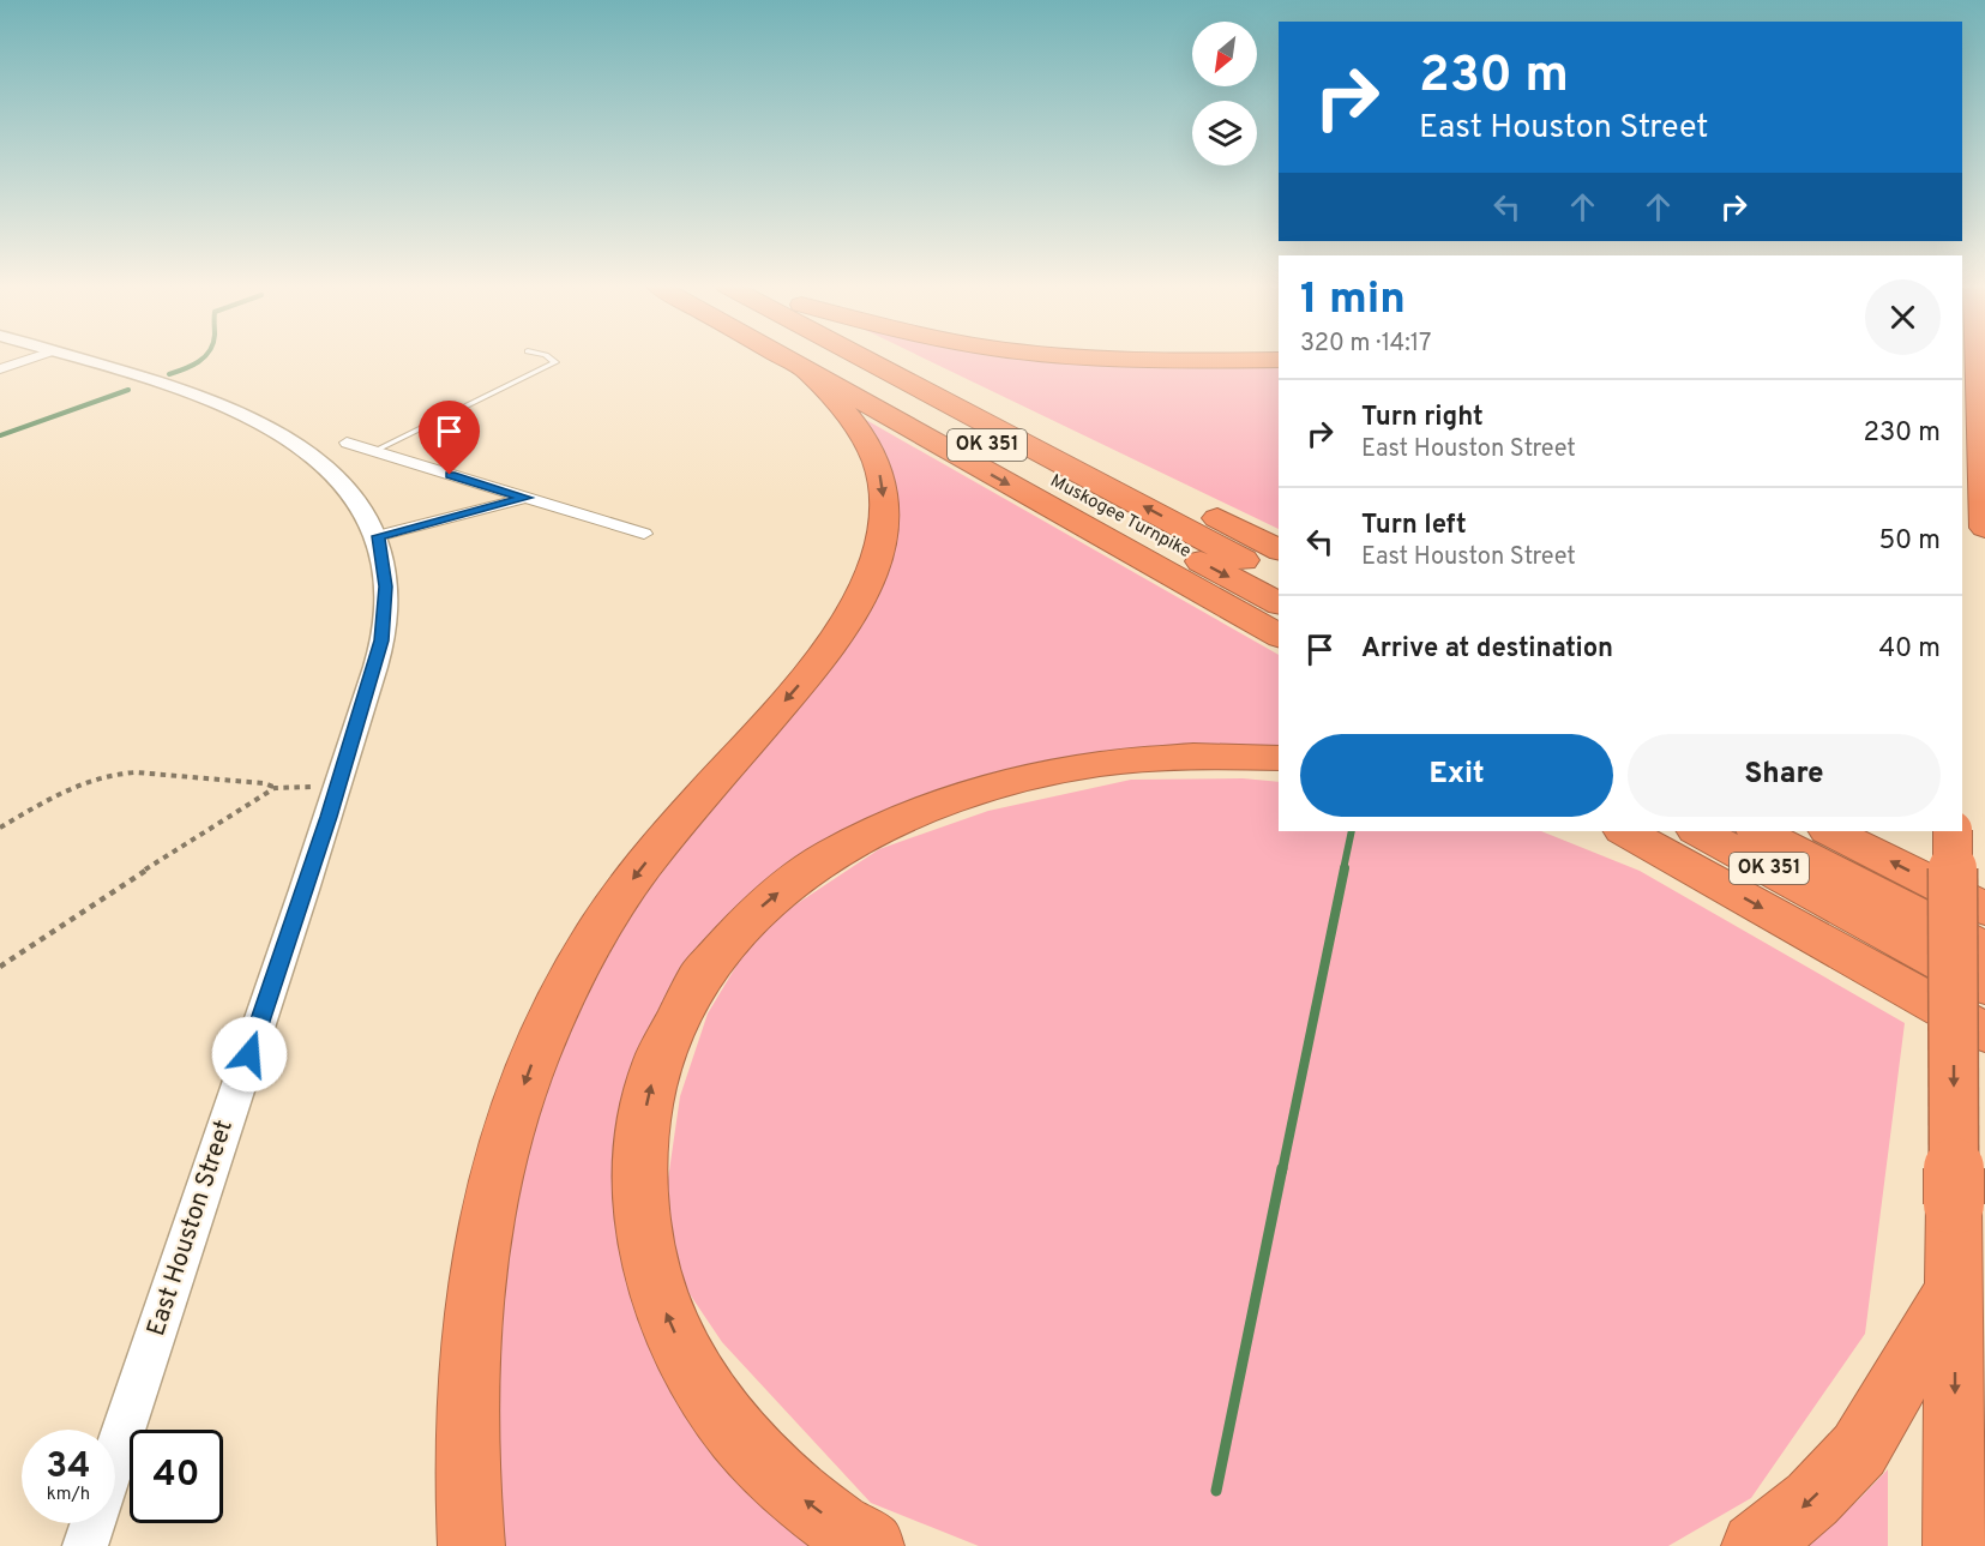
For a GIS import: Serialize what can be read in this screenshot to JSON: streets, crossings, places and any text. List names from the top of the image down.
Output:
{
  "streets": {
    "highway": ["OK 351", "Muskogee Turnpike"],
    "street": ["East Houston Street"]
  },
  "north": "bottom left",
  "page": {
    "turn": ["230 m", "East Houston Street"],
    "heading": ["1 min", "320 m · 14:17"],
    "list": [
      {
        "name": "Turn right",
        "note": "East Houston Street",
        "value": "230 m"
      },
      {
        "name": "Turn left",
        "note": "East Houston Street",
        "value": "50 m"
      },
      {
        "name": "Arrive at destination",
        "value": "40 m"
      }
    ],
    "buttons": ["Exit", "Share"],
    "speed": "34 km/h",
    "limit": "40"
  }
}
